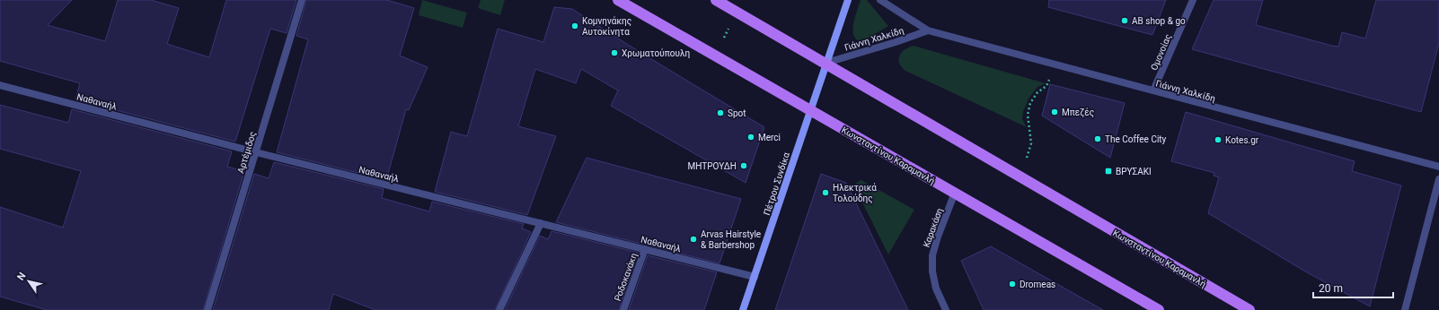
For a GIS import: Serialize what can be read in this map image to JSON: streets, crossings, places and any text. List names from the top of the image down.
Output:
{
  "streets": {
    "main road": ["Κωνσταντίνου Καραμανλή"],
    "street": [
      "Γιάννη Χαλκίδη",
      "Ομονοίας",
      "Ναθαναήλ",
      "Αρτέμιδος",
      "Πέτρου Συνδίκα",
      "Καρακάση",
      "Ροδοκανάκη"
    ]
  },
  "crossings": [
    ["Γιάννη Χαλκίδη", "Ομονοίας"],
    ["Γιάννη Χαλκίδη", "Κωνσταντίνου Καραμανλή"],
    ["Γιάννη Χαλκίδη", "Πέτρου Συνδίκα"],
    ["Ναθαναήλ", "Αρτέμιδος"],
    ["Ναθαναήλ", "Πέτρου Συνδίκα"],
    ["Ναθαναήλ", "Ροδοκανάκη"],
    ["Κωνσταντίνου Καραμανλή", "Πέτρου Συνδίκα"],
    ["Κωνσταντίνου Καραμανλή", "Καρακάση"]
  ],
  "places": {
    "other": [
      "AB shop & go",
      "Κομνηνάκης Αυτοκίνητα",
      "Χρωματούπουλη",
      "Μπεζές",
      "Spot",
      "Merci",
      "The Coffee City",
      "Kotes.gr",
      "ΜΗΤΡΟΥΔΗ",
      "Ηλεκτρικά Τολούδης",
      "Arvas Hairstyle & Barbershop",
      "Dromeas"
    ],
    "transit": ["ΒΡΥΣΑΚΙ"]
  },
  "scale_bar": "20 m",
  "north": "top left"
}
